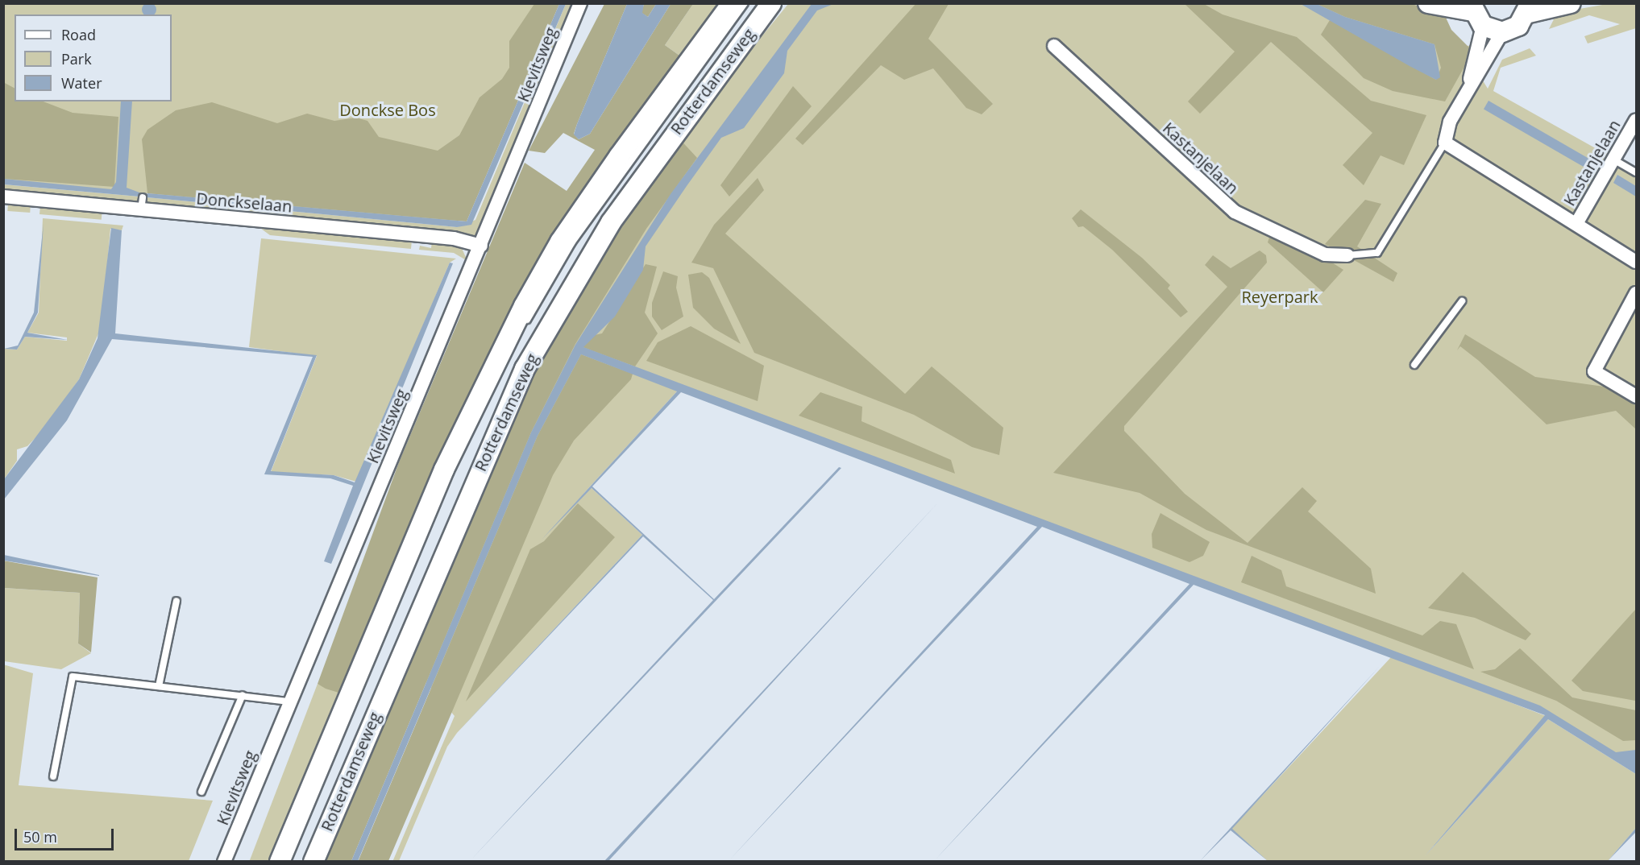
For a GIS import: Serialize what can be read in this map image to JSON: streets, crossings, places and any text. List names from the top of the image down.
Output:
{
  "streets": {
    "main road": ["Rotterdamseweg"],
    "street": ["Kievitsweg", "Kastanjelaan", "Donckselaan"]
  },
  "crossings": [
    ["Kievitsweg", "Donckselaan"]
  ],
  "parks": ["Donckse Bos", "Reyerpark"],
  "legend": ["Road", "Park", "Water"],
  "scale_bar": "50 m"
}
